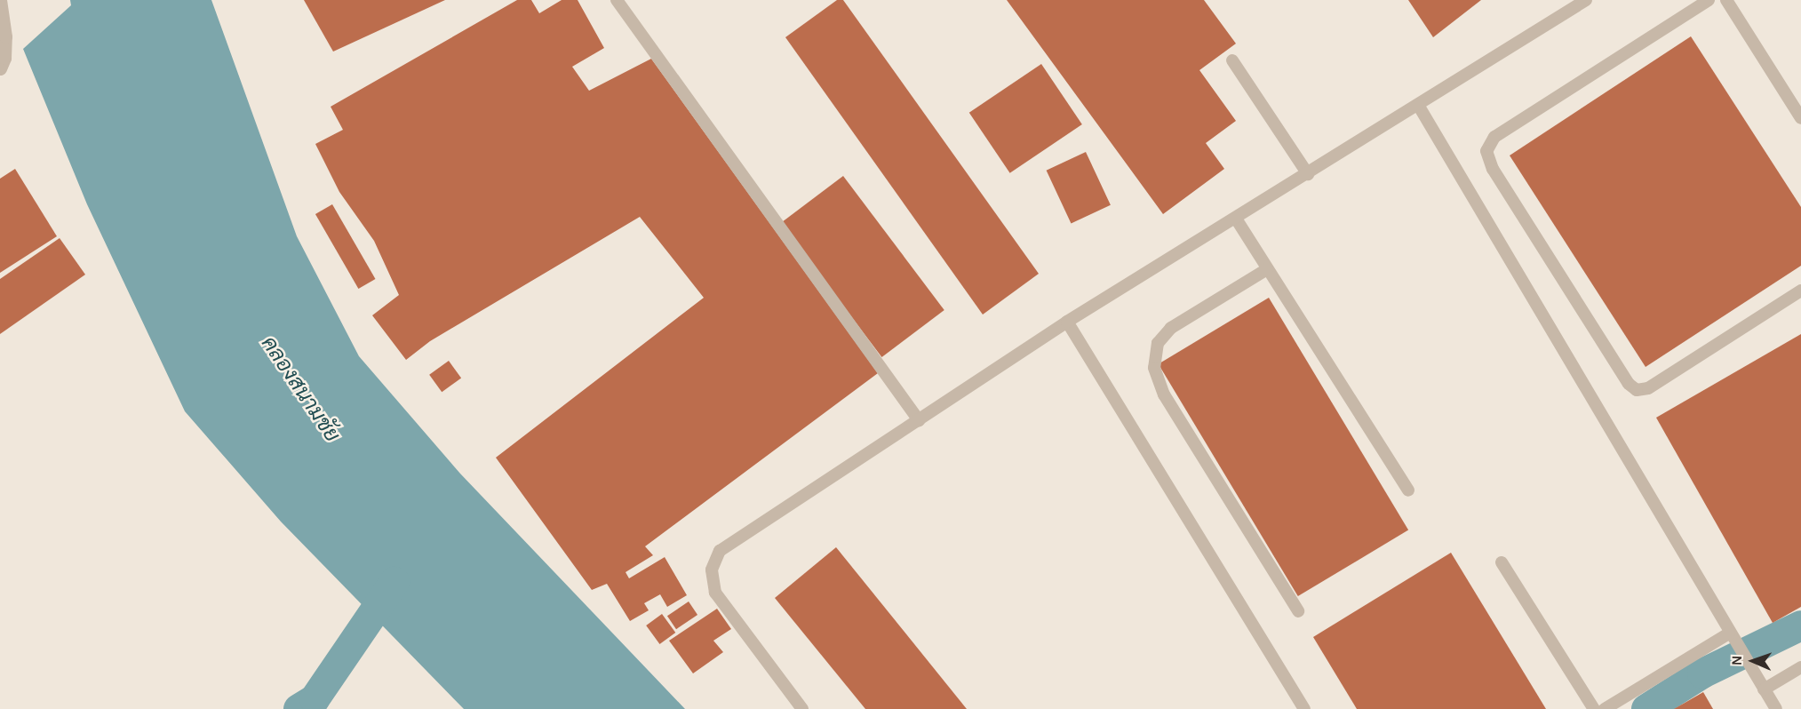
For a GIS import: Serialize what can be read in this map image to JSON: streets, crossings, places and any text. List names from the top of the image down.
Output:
{
  "water": ["คลองสนามชัย"],
  "north": "left"
}
